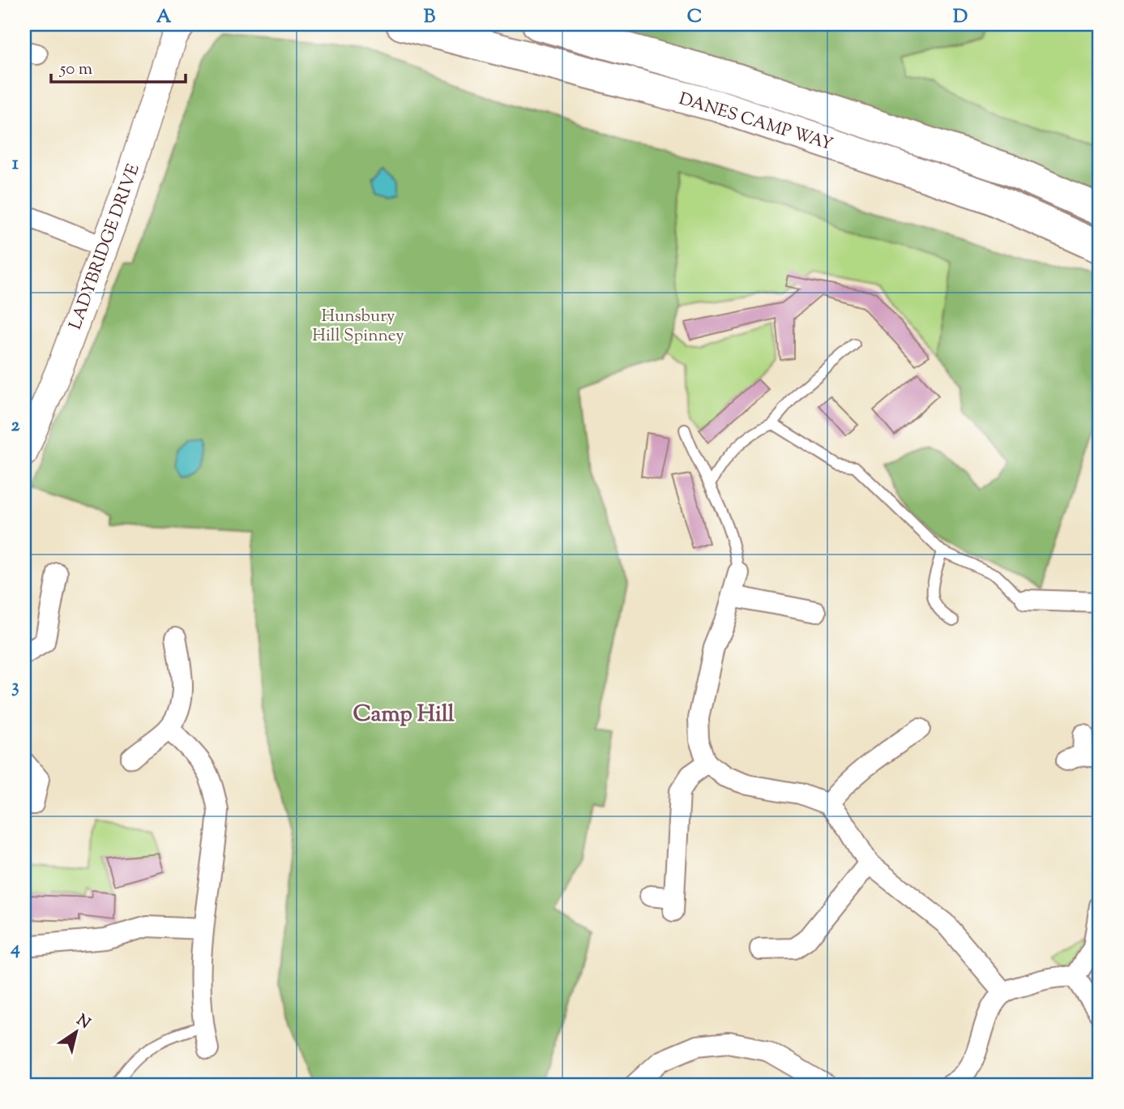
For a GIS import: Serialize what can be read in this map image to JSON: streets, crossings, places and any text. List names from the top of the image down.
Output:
{
  "streets": {
    "highway": ["DANES CAMP WAY"],
    "street": ["LADYBRIDGE DRIVE"]
  },
  "districts": ["Camp Hill"],
  "parks": ["Hunsbury Hill Spinney"],
  "scale_bar": "50 m",
  "north": "top right",
  "grid": {
    "columns": [
      "A",
      "B",
      "C",
      "D"
    ],
    "rows": [
      "1",
      "2",
      "3",
      "4"
    ]
  }
}
